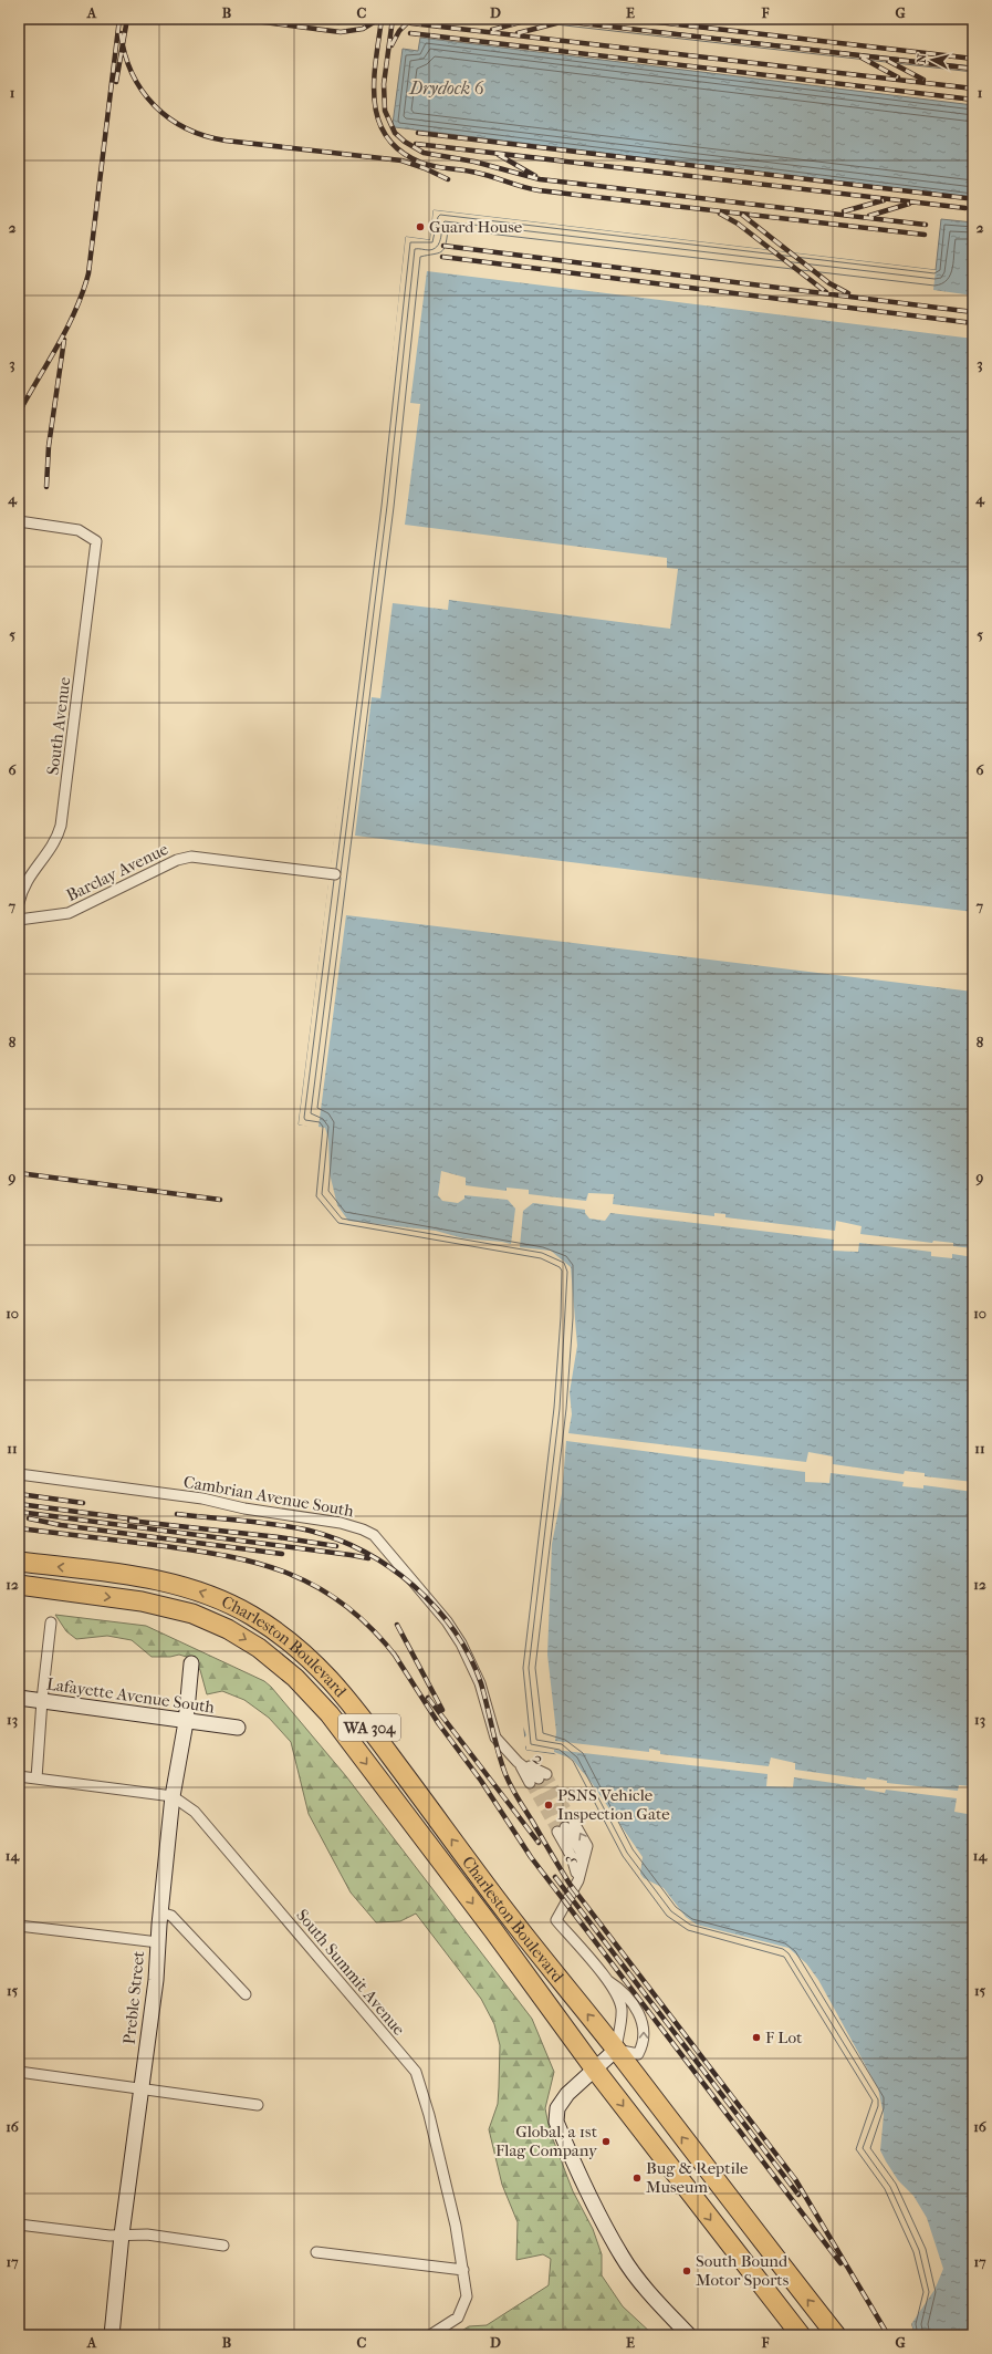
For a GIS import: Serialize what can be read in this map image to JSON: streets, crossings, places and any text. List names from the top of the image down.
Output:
{
  "streets": {
    "highway": ["Charleston Boulevard", "WA 304"],
    "street": [
      "South Avenue",
      "Barclay Avenue",
      "Cambrian Avenue South",
      "Lafayette Avenue South",
      "3",
      "South Summit Avenue",
      "Preble Street"
    ]
  },
  "crossings": [
    ["Charleston Boulevard", "WA 304"],
    ["Lafayette Avenue South", "Preble Street"],
    ["South Summit Avenue", "Preble Street"]
  ],
  "water": ["Drydock 6"],
  "places": [
    "Guard House",
    "PSNS Vehicle Inspection Gate",
    "F Lot",
    "Global, a 1st Flag Company",
    "Bug & Reptile Museum",
    "South Bound Motor Sports"
  ],
  "north": "left",
  "grid": {
    "columns": [
      "A",
      "B",
      "C",
      "D",
      "E",
      "F",
      "G"
    ],
    "rows": [
      "1",
      "2",
      "3",
      "4",
      "5",
      "6",
      "7",
      "8",
      "9",
      "10",
      "11",
      "12",
      "13",
      "14",
      "15",
      "16",
      "17"
    ]
  }
}
